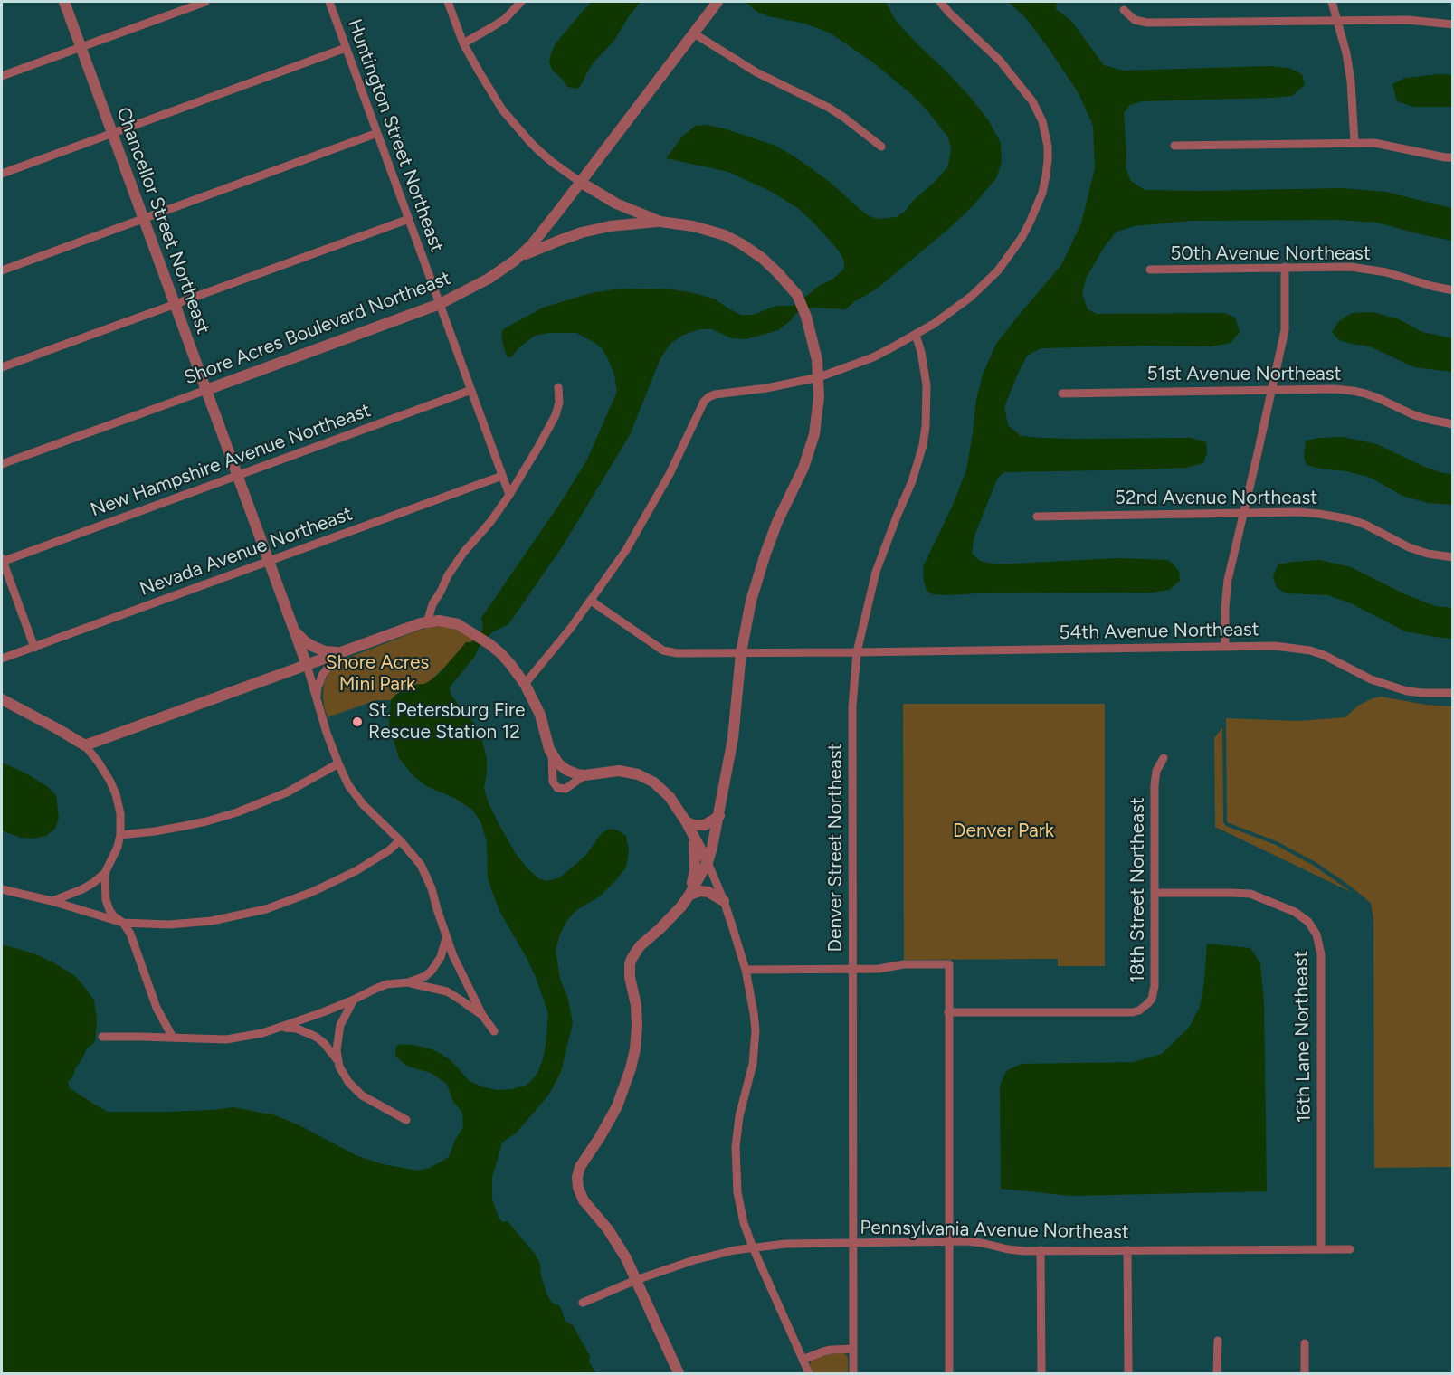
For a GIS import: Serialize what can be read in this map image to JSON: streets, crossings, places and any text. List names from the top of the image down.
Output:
{
  "streets": {
    "street": [
      "Huntington Street Northeast",
      "Chancellor Street Northeast",
      "50th Avenue Northeast",
      "Shore Acres Boulevard Northeast",
      "51st Avenue Northeast",
      "New Hampshire Avenue Northeast",
      "52nd Avenue Northeast",
      "Nevada Avenue Northeast",
      "54th Avenue Northeast",
      "Denver Street Northeast",
      "18th Street Northeast",
      "16th Lane Northeast",
      "Pennsylvania Avenue Northeast"
    ]
  },
  "crossings": [
    ["Huntington Street Northeast", "Shore Acres Boulevard Northeast"],
    ["Huntington Street Northeast", "New Hampshire Avenue Northeast"],
    ["Huntington Street Northeast", "Nevada Avenue Northeast"],
    ["Chancellor Street Northeast", "Shore Acres Boulevard Northeast"],
    ["Chancellor Street Northeast", "New Hampshire Avenue Northeast"],
    ["Chancellor Street Northeast", "Nevada Avenue Northeast"],
    ["54th Avenue Northeast", "Denver Street Northeast"],
    ["Denver Street Northeast", "Pennsylvania Avenue Northeast"],
    ["18th Street Northeast", "16th Lane Northeast"],
    ["16th Lane Northeast", "Pennsylvania Avenue Northeast"]
  ],
  "parks": ["Shore Acres Mini Park", "Denver Park"],
  "places": ["St. Petersburg Fire Rescue Station 12"]
}
